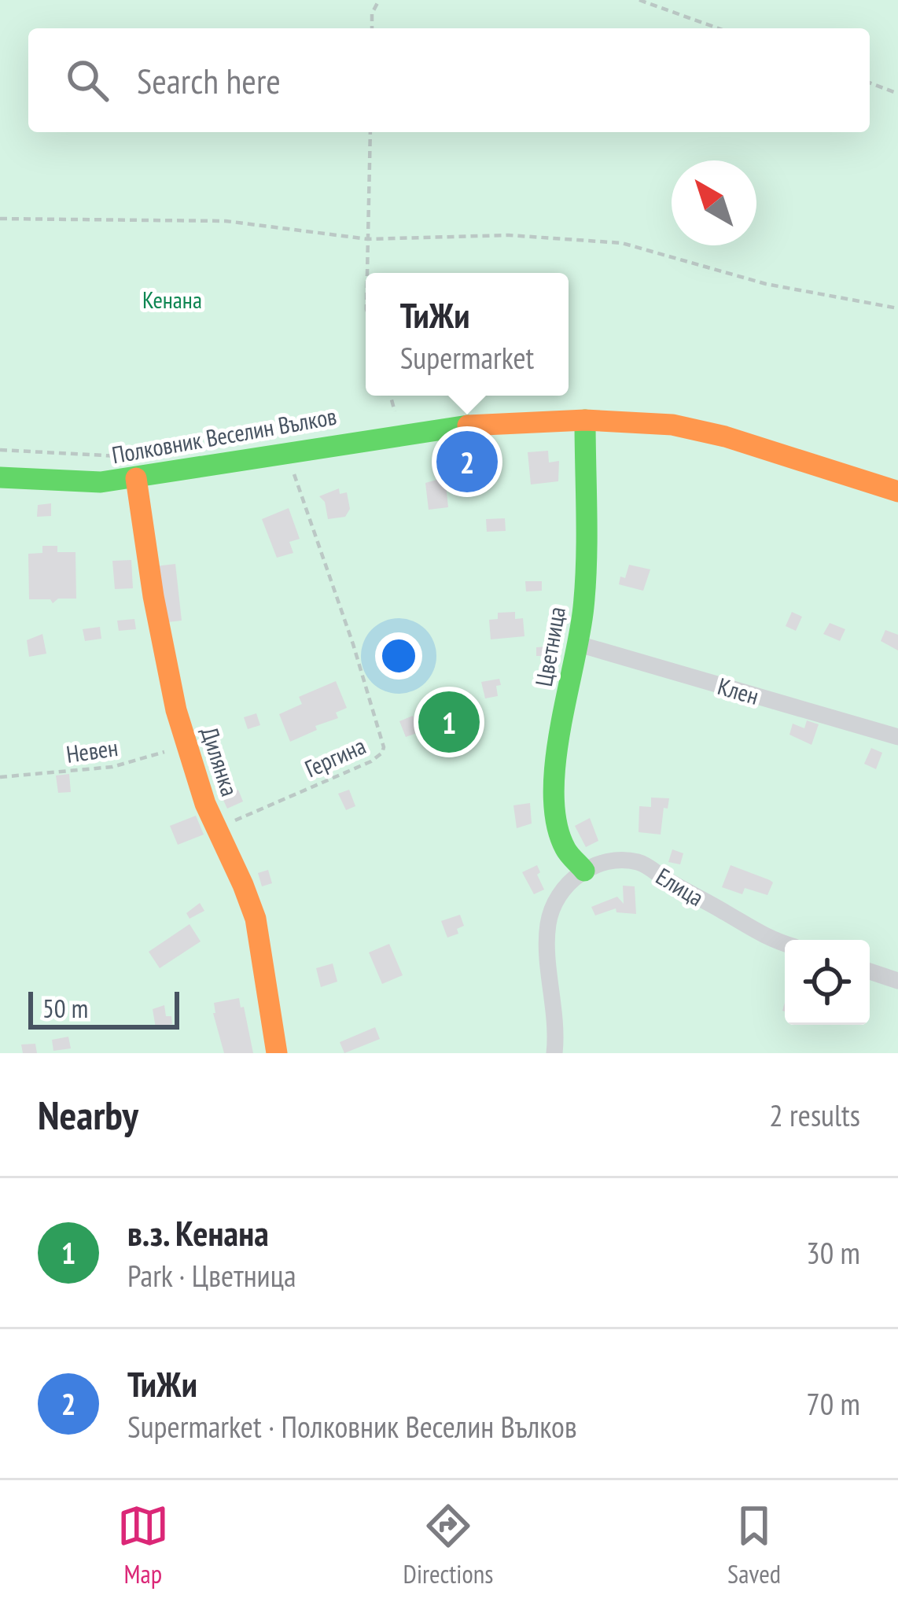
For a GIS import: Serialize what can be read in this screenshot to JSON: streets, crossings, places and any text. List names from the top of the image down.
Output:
{
  "streets": {
    "street": [
      "Полковник Веселин Вълков",
      "Цветница",
      "Клен",
      "Дилянка",
      "Елица"
    ],
    "path": ["Невен", "Гергина"]
  },
  "crossings": [
    ["Полковник Веселин Вълков", "Цветница"],
    ["Полковник Веселин Вълков", "Гергина"],
    ["Полковник Веселин Вълков", "Дилянка"],
    ["Цветница", "Клен"],
    ["Цветница", "Елица"],
    ["Невен", "Дилянка"],
    ["Гергина", "Дилянка"]
  ],
  "parks": ["Кенана"],
  "scale_bar": "50 m",
  "north": "top left",
  "page": {
    "search": "Search here",
    "popup": ["ТиЖи", "Supermarket"],
    "pins": ["2", "1"],
    "scale": "50 m",
    "heading": ["Nearby", "2 results"],
    "list": [
      {
        "mark": "1",
        "name": "в.з. Кенана",
        "note": "Park · Цветница",
        "value": "30 m"
      },
      {
        "mark": "2",
        "name": "ТиЖи",
        "note": "Supermarket · Полковник Веселин Вълков",
        "value": "70 m"
      }
    ],
    "nav": ["Map", "Directions", "Saved"]
  }
}
